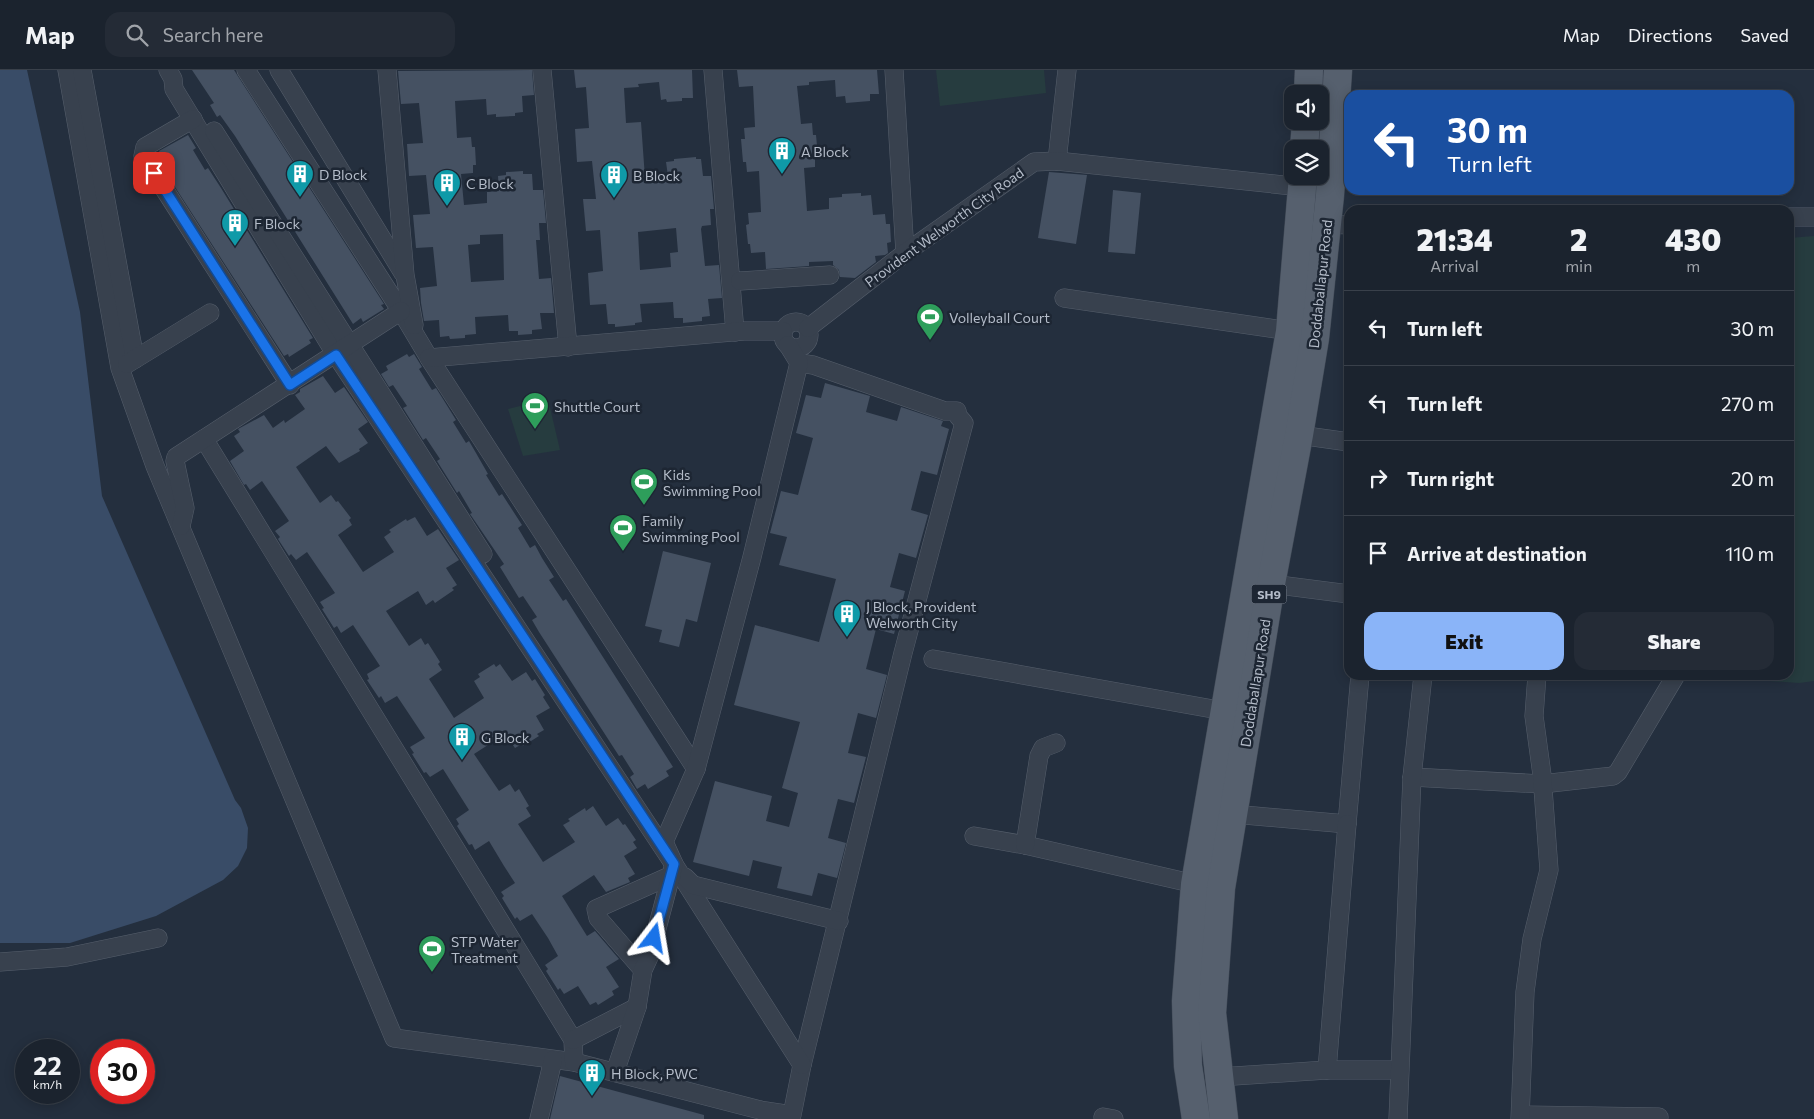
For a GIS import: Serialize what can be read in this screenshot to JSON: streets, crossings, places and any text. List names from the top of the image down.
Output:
{
  "streets": {
    "main road": ["Doddaballapur Road", "SH9"],
    "street": ["Provident Welworth City Road"]
  },
  "places": {
    "building": [
      "A Block",
      "D Block",
      "B Block",
      "C Block",
      "F Block",
      "J Block, Provident Welworth City",
      "G Block",
      "H Block, PWC"
    ],
    "sports": [
      "Volleyball Court",
      "Shuttle Court",
      "Kids Swimming Pool",
      "Family Swimming Pool",
      "STP Water Treatment"
    ]
  },
  "page": {
    "header": "Map",
    "search": "Search here",
    "nav": ["Map", "Directions", "Saved"],
    "turn": ["30 m", "Turn left"],
    "eta": [
      "21:34",
      "Arrival",
      "2",
      "min",
      "430",
      "m"
    ],
    "list": [
      {
        "name": "Turn left",
        "value": "30 m"
      },
      {
        "name": "Turn left",
        "value": "270 m"
      },
      {
        "name": "Turn right",
        "value": "20 m"
      },
      {
        "name": "Arrive at destination",
        "value": "110 m"
      }
    ],
    "buttons": ["Exit", "Share"],
    "speed": "22 km/h",
    "limit": "30"
  }
}
